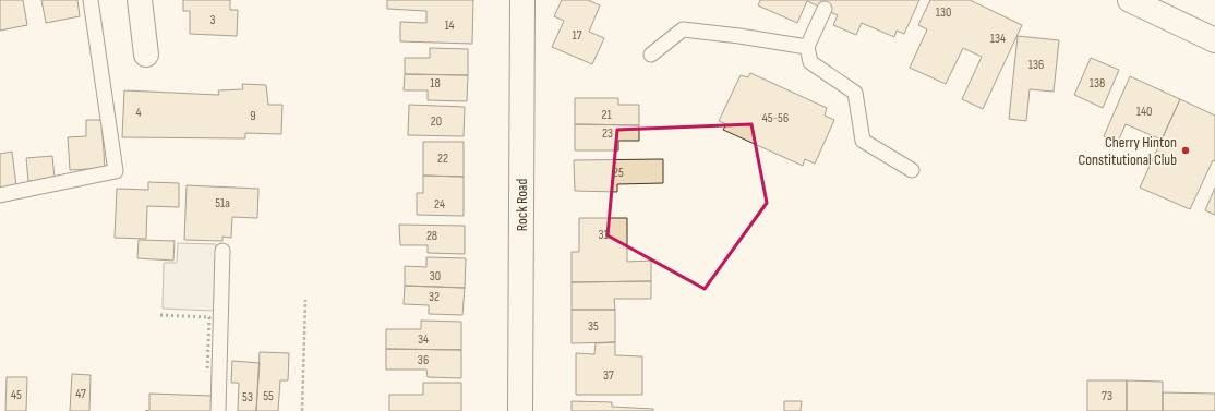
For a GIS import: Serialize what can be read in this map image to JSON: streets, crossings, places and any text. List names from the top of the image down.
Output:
{
  "streets": {
    "street": ["Rock Road"]
  },
  "places": ["Cherry Hinton Constitutional Club"],
  "house_numbers": [
    "130",
    "3",
    "14",
    "17",
    "134",
    "136",
    "18",
    "138",
    "140",
    "4",
    "21",
    "9",
    "45-56",
    "20",
    "23",
    "22",
    "25",
    "51a",
    "24",
    "31",
    "28",
    "30",
    "32",
    "35",
    "34",
    "36",
    "37",
    "47",
    "45",
    "55",
    "73",
    "53"
  ]
}
